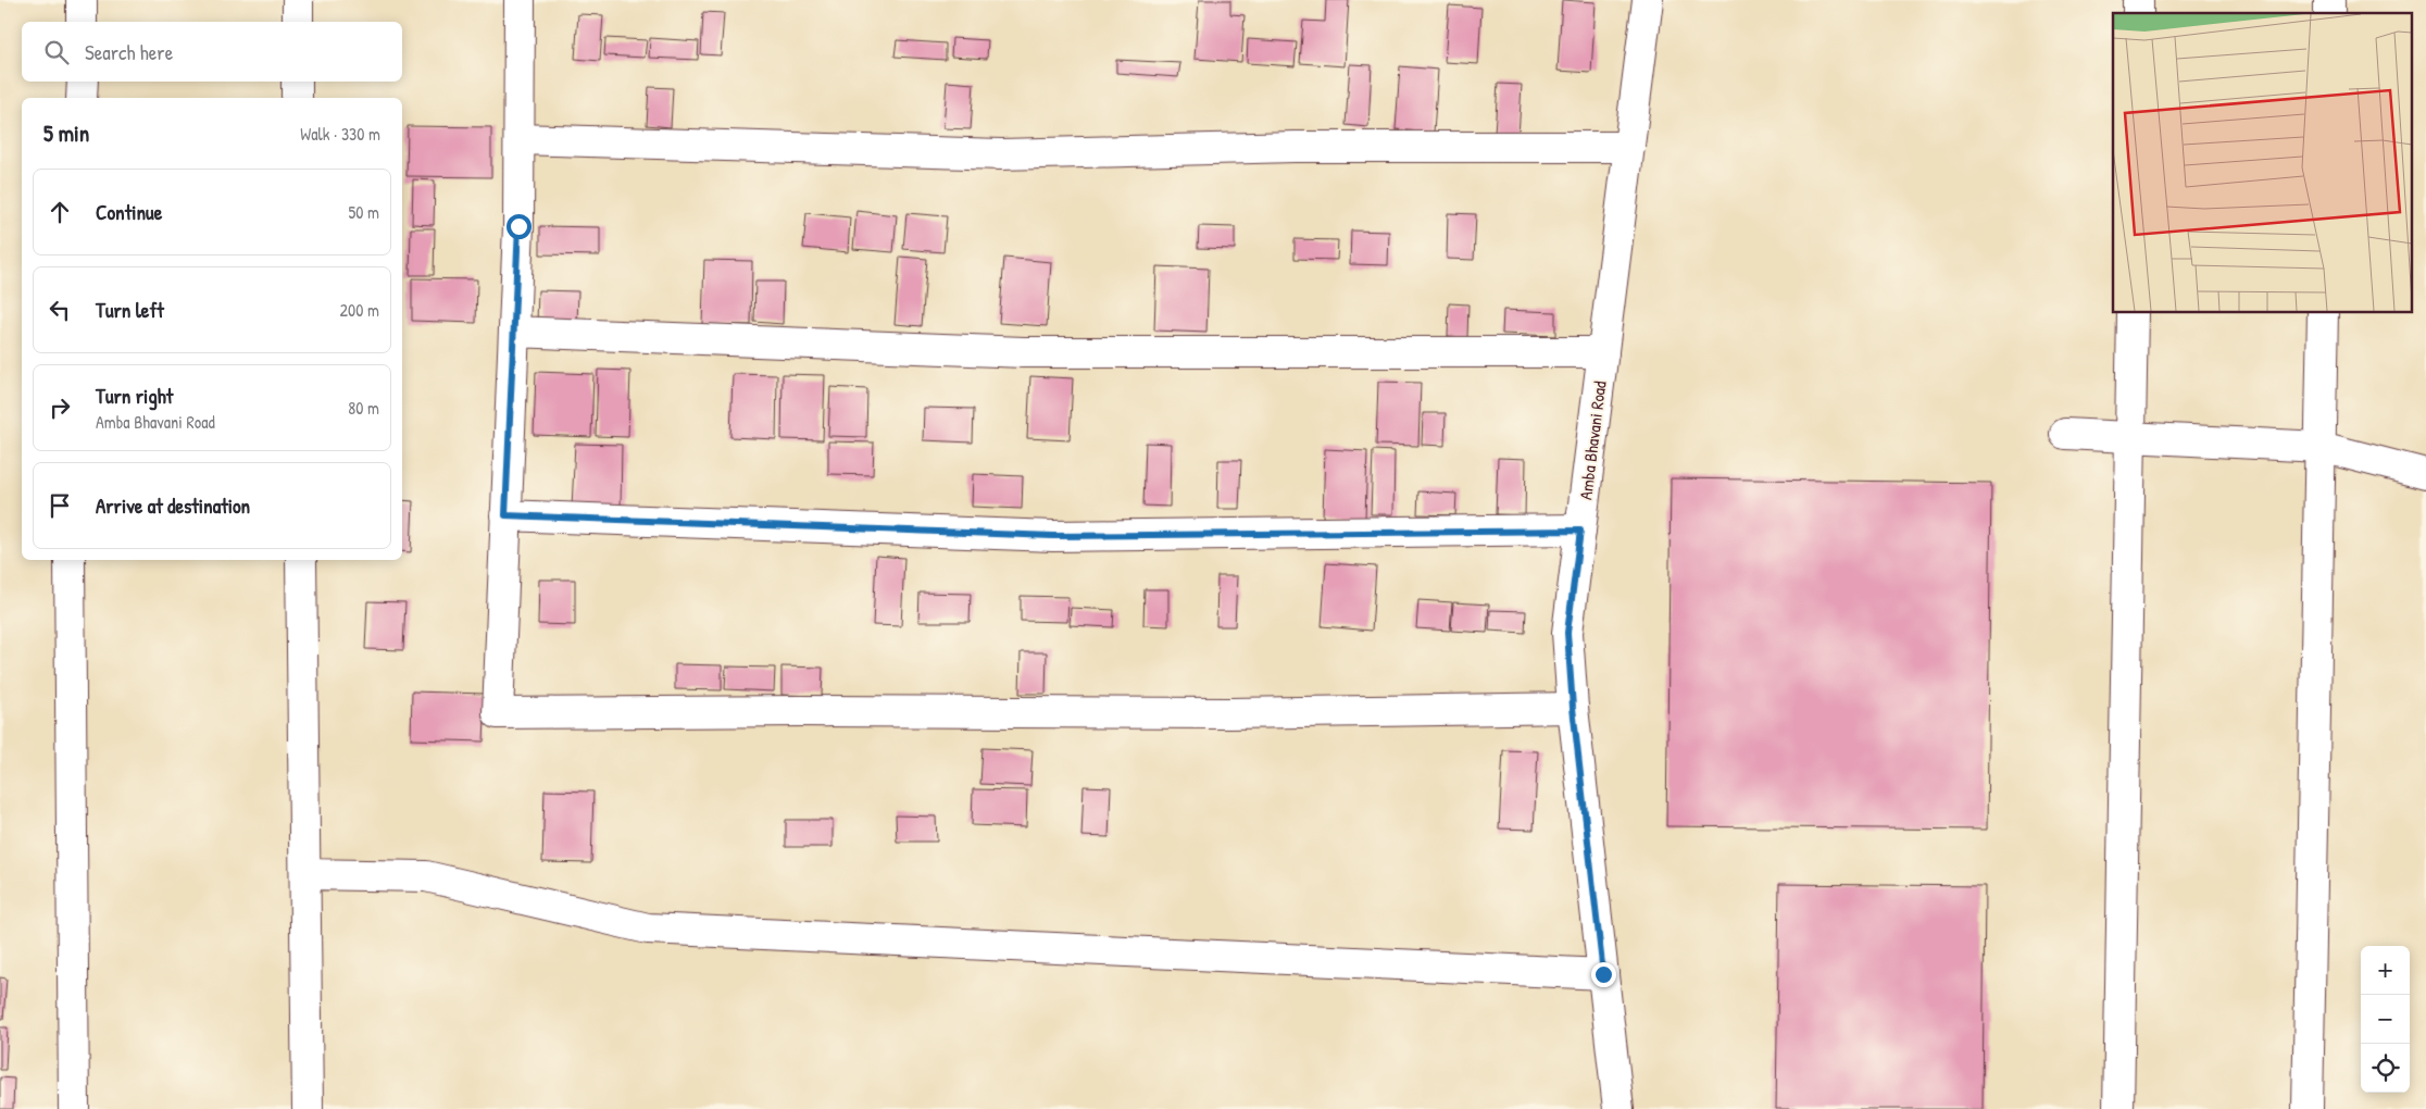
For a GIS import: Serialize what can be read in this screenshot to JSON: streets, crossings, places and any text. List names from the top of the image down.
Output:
{
  "streets": {
    "street": ["Amba Bhavani Road"]
  },
  "page": {
    "search": "Search here",
    "heading": ["5 min", "Walk · 330 m"],
    "list": [
      ["Continue", "50 m"],
      ["Turn left", "200 m"],
      ["Turn right", "Amba Bhavani Road", "80 m"],
      "Arrive at destination"
    ],
    "map_buttons": ["+", "−"]
  }
}
